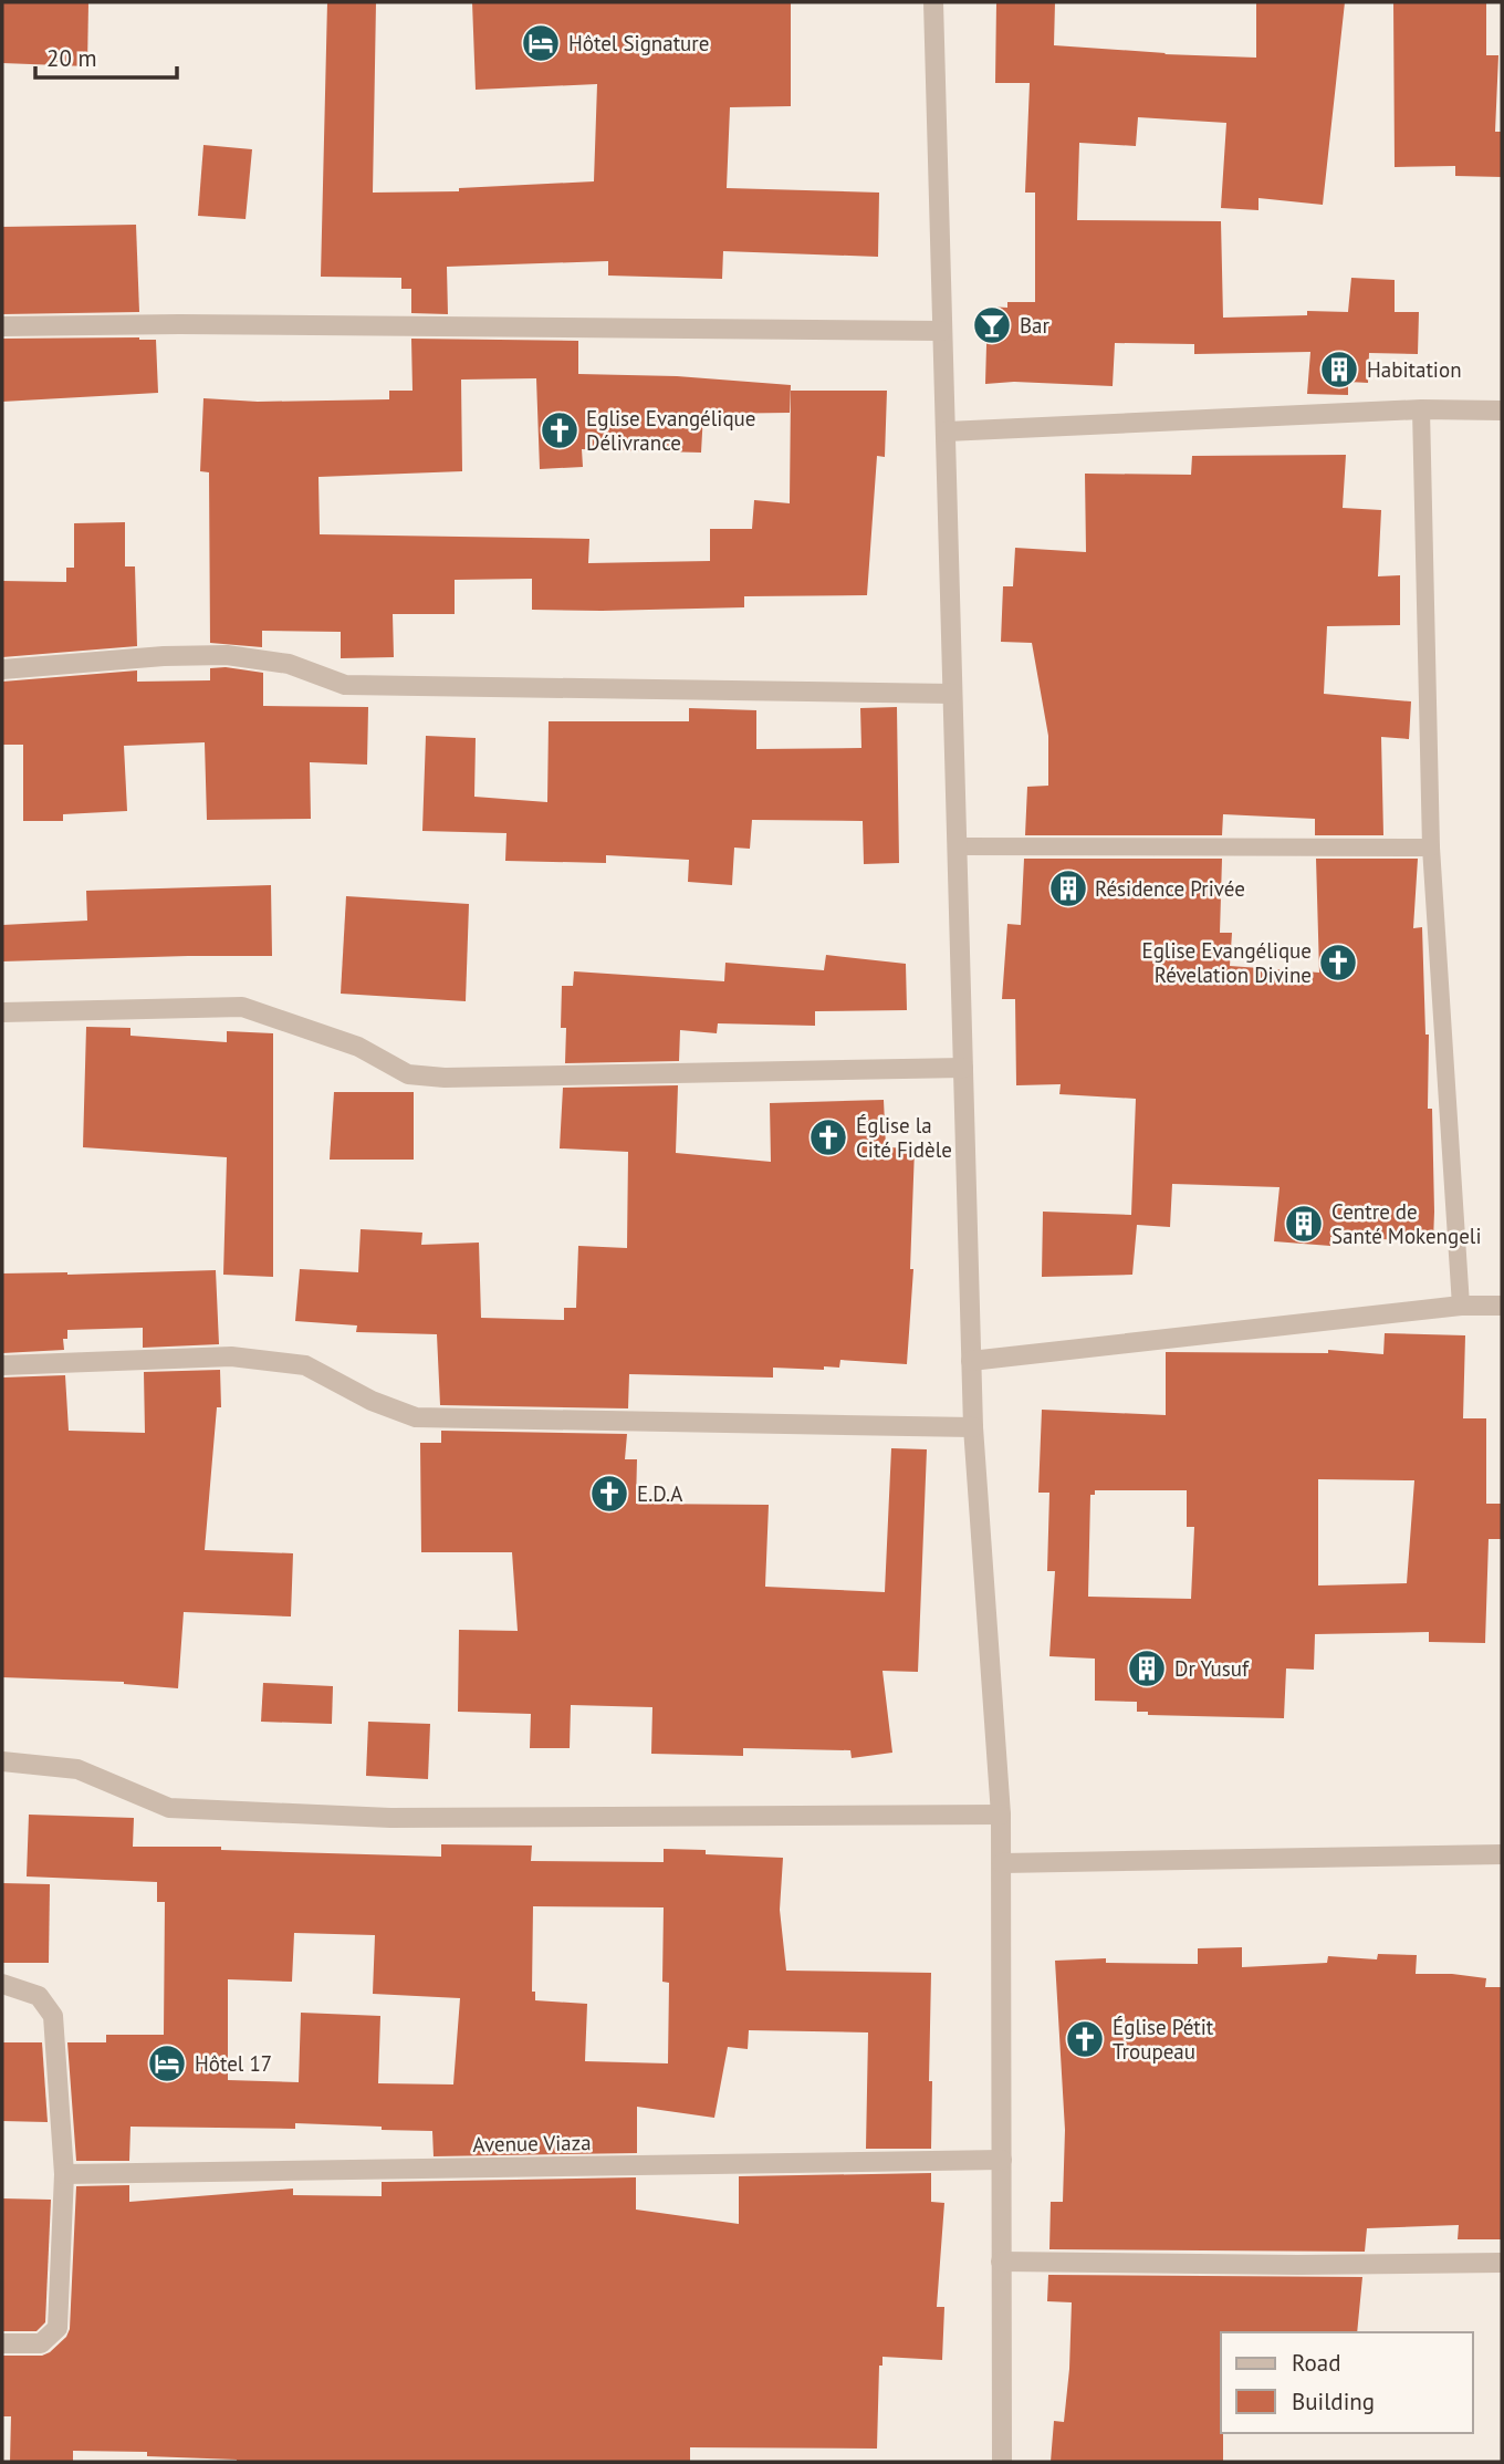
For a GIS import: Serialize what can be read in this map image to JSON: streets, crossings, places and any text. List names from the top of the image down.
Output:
{
  "streets": {
    "street": ["Avenue Viaza"]
  },
  "places": {
    "hotel": ["Hôtel Signature", "Hôtel 17"],
    "bar": ["Bar"],
    "building": [
      "Habitation",
      "Résidence Privée",
      "Centre de Santé Mokengeli",
      "Dr Yusuf"
    ],
    "church": [
      "Eglise Evangélique Délivrance",
      "Eglise Evangélique Révelation Divine",
      "Église la Cité Fidèle",
      "E.D.A",
      "Église Pétit Troupeau"
    ]
  },
  "legend": ["Road", "Building"],
  "scale_bar": "20 m"
}
